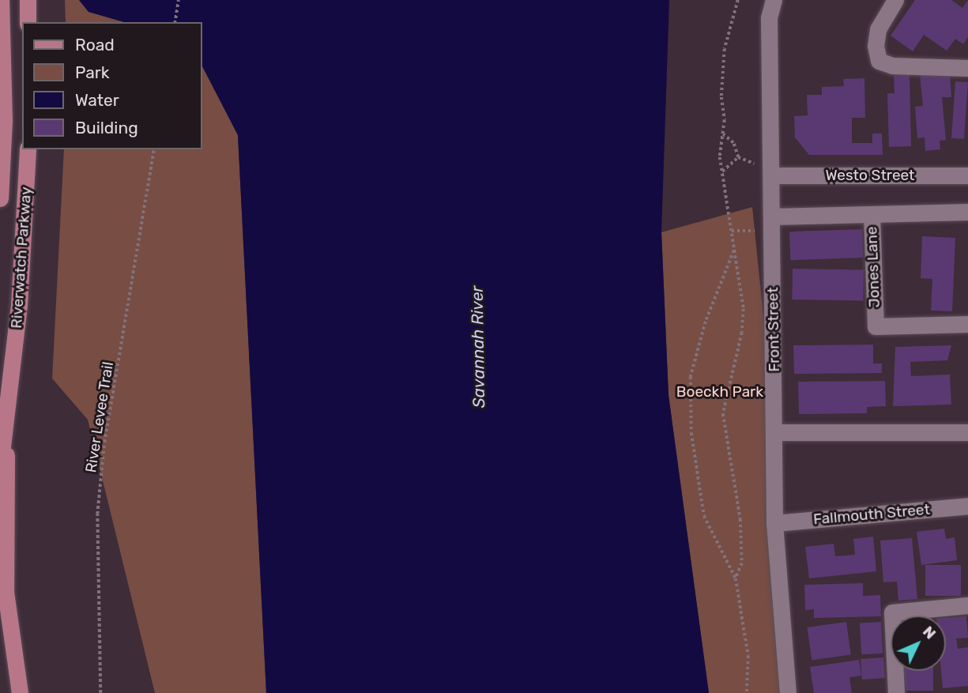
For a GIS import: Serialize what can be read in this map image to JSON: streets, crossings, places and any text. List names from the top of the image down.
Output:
{
  "streets": {
    "main road": ["Riverwatch Parkway"],
    "street": [
      "Westo Street",
      "Jones Lane",
      "Front Street",
      "Fallmouth Street"
    ],
    "path": ["River Levee Trail"]
  },
  "crossings": [
    ["Westo Street", "Front Street"],
    ["Front Street", "Fallmouth Street"]
  ],
  "water": ["Savannah River"],
  "parks": ["Boeckh Park"],
  "legend": [
    "Road",
    "Park",
    "Water",
    "Building"
  ],
  "north": "top right"
}
